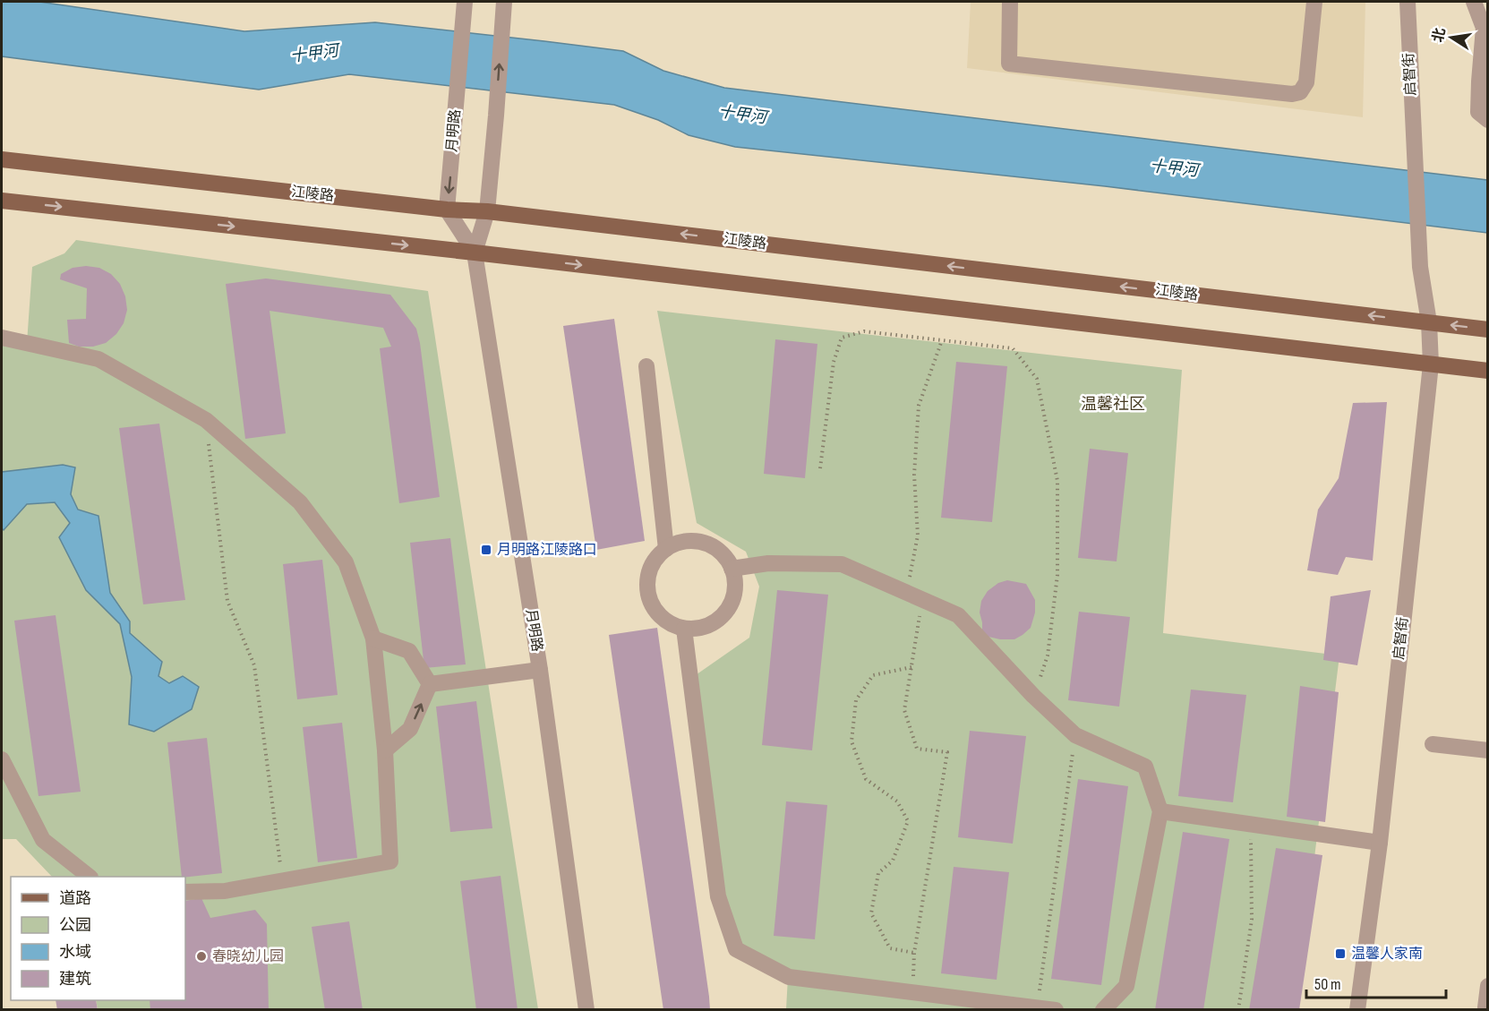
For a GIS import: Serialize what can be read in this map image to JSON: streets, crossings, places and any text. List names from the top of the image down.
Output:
{
  "streets": {
    "main road": ["江陵路"],
    "street": ["启智街", "月明路"]
  },
  "crossings": [
    ["启智街", "江陵路"],
    ["月明路", "江陵路"]
  ],
  "districts": ["温馨社区"],
  "water": ["十甲河"],
  "places": {
    "transit": ["月明路江陵路口", "温馨人家南"],
    "other": ["春晓幼儿园"]
  },
  "legend": [
    "道路",
    "公园",
    "水域",
    "建筑"
  ],
  "scale_bar": "50 m",
  "north": "left"
}
